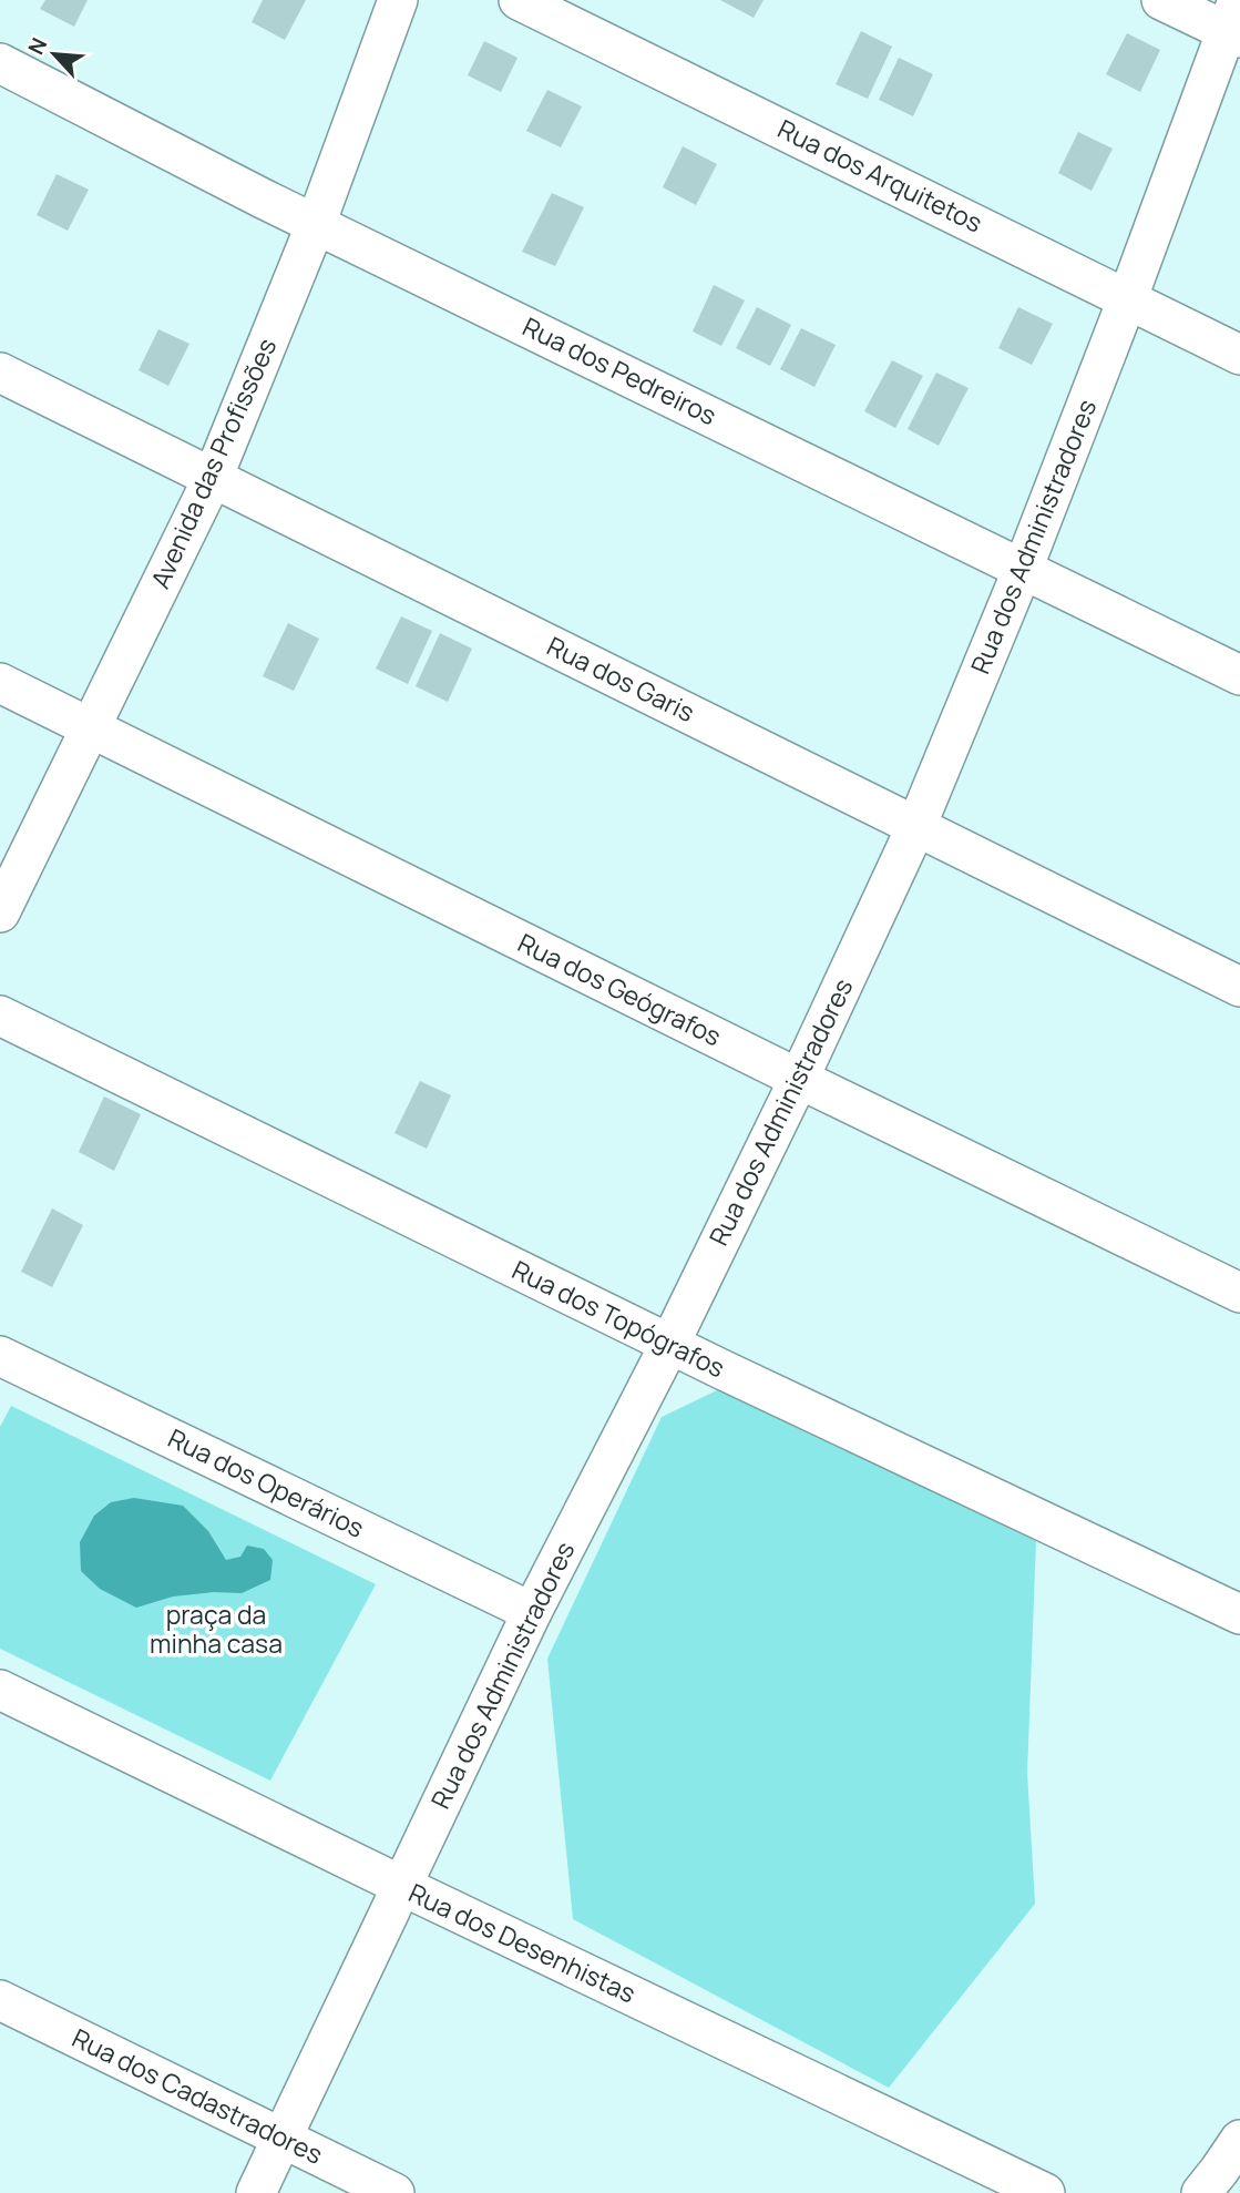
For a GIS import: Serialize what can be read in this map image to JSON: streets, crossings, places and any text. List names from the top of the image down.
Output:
{
  "streets": {
    "street": [
      "Rua dos Arquitetos",
      "Rua dos Pedreiros",
      "Avenida das Profissões",
      "Rua dos Administradores",
      "Rua dos Garis",
      "Rua dos Geógrafos",
      "Rua dos Topógrafos",
      "Rua dos Operários",
      "Rua dos Desenhistas",
      "Rua dos Cadastradores"
    ]
  },
  "crossings": [
    ["Rua dos Arquitetos", "Rua dos Administradores"],
    ["Rua dos Pedreiros", "Avenida das Profissões"],
    ["Rua dos Pedreiros", "Rua dos Administradores"],
    ["Avenida das Profissões", "Rua dos Garis"],
    ["Avenida das Profissões", "Rua dos Geógrafos"],
    ["Rua dos Administradores", "Rua dos Garis"],
    ["Rua dos Administradores", "Rua dos Geógrafos"],
    ["Rua dos Administradores", "Rua dos Topógrafos"],
    ["Rua dos Administradores", "Rua dos Operários"],
    ["Rua dos Administradores", "Rua dos Desenhistas"],
    ["Rua dos Administradores", "Rua dos Cadastradores"]
  ],
  "parks": ["praça da minha casa"],
  "north": "top left"
}
